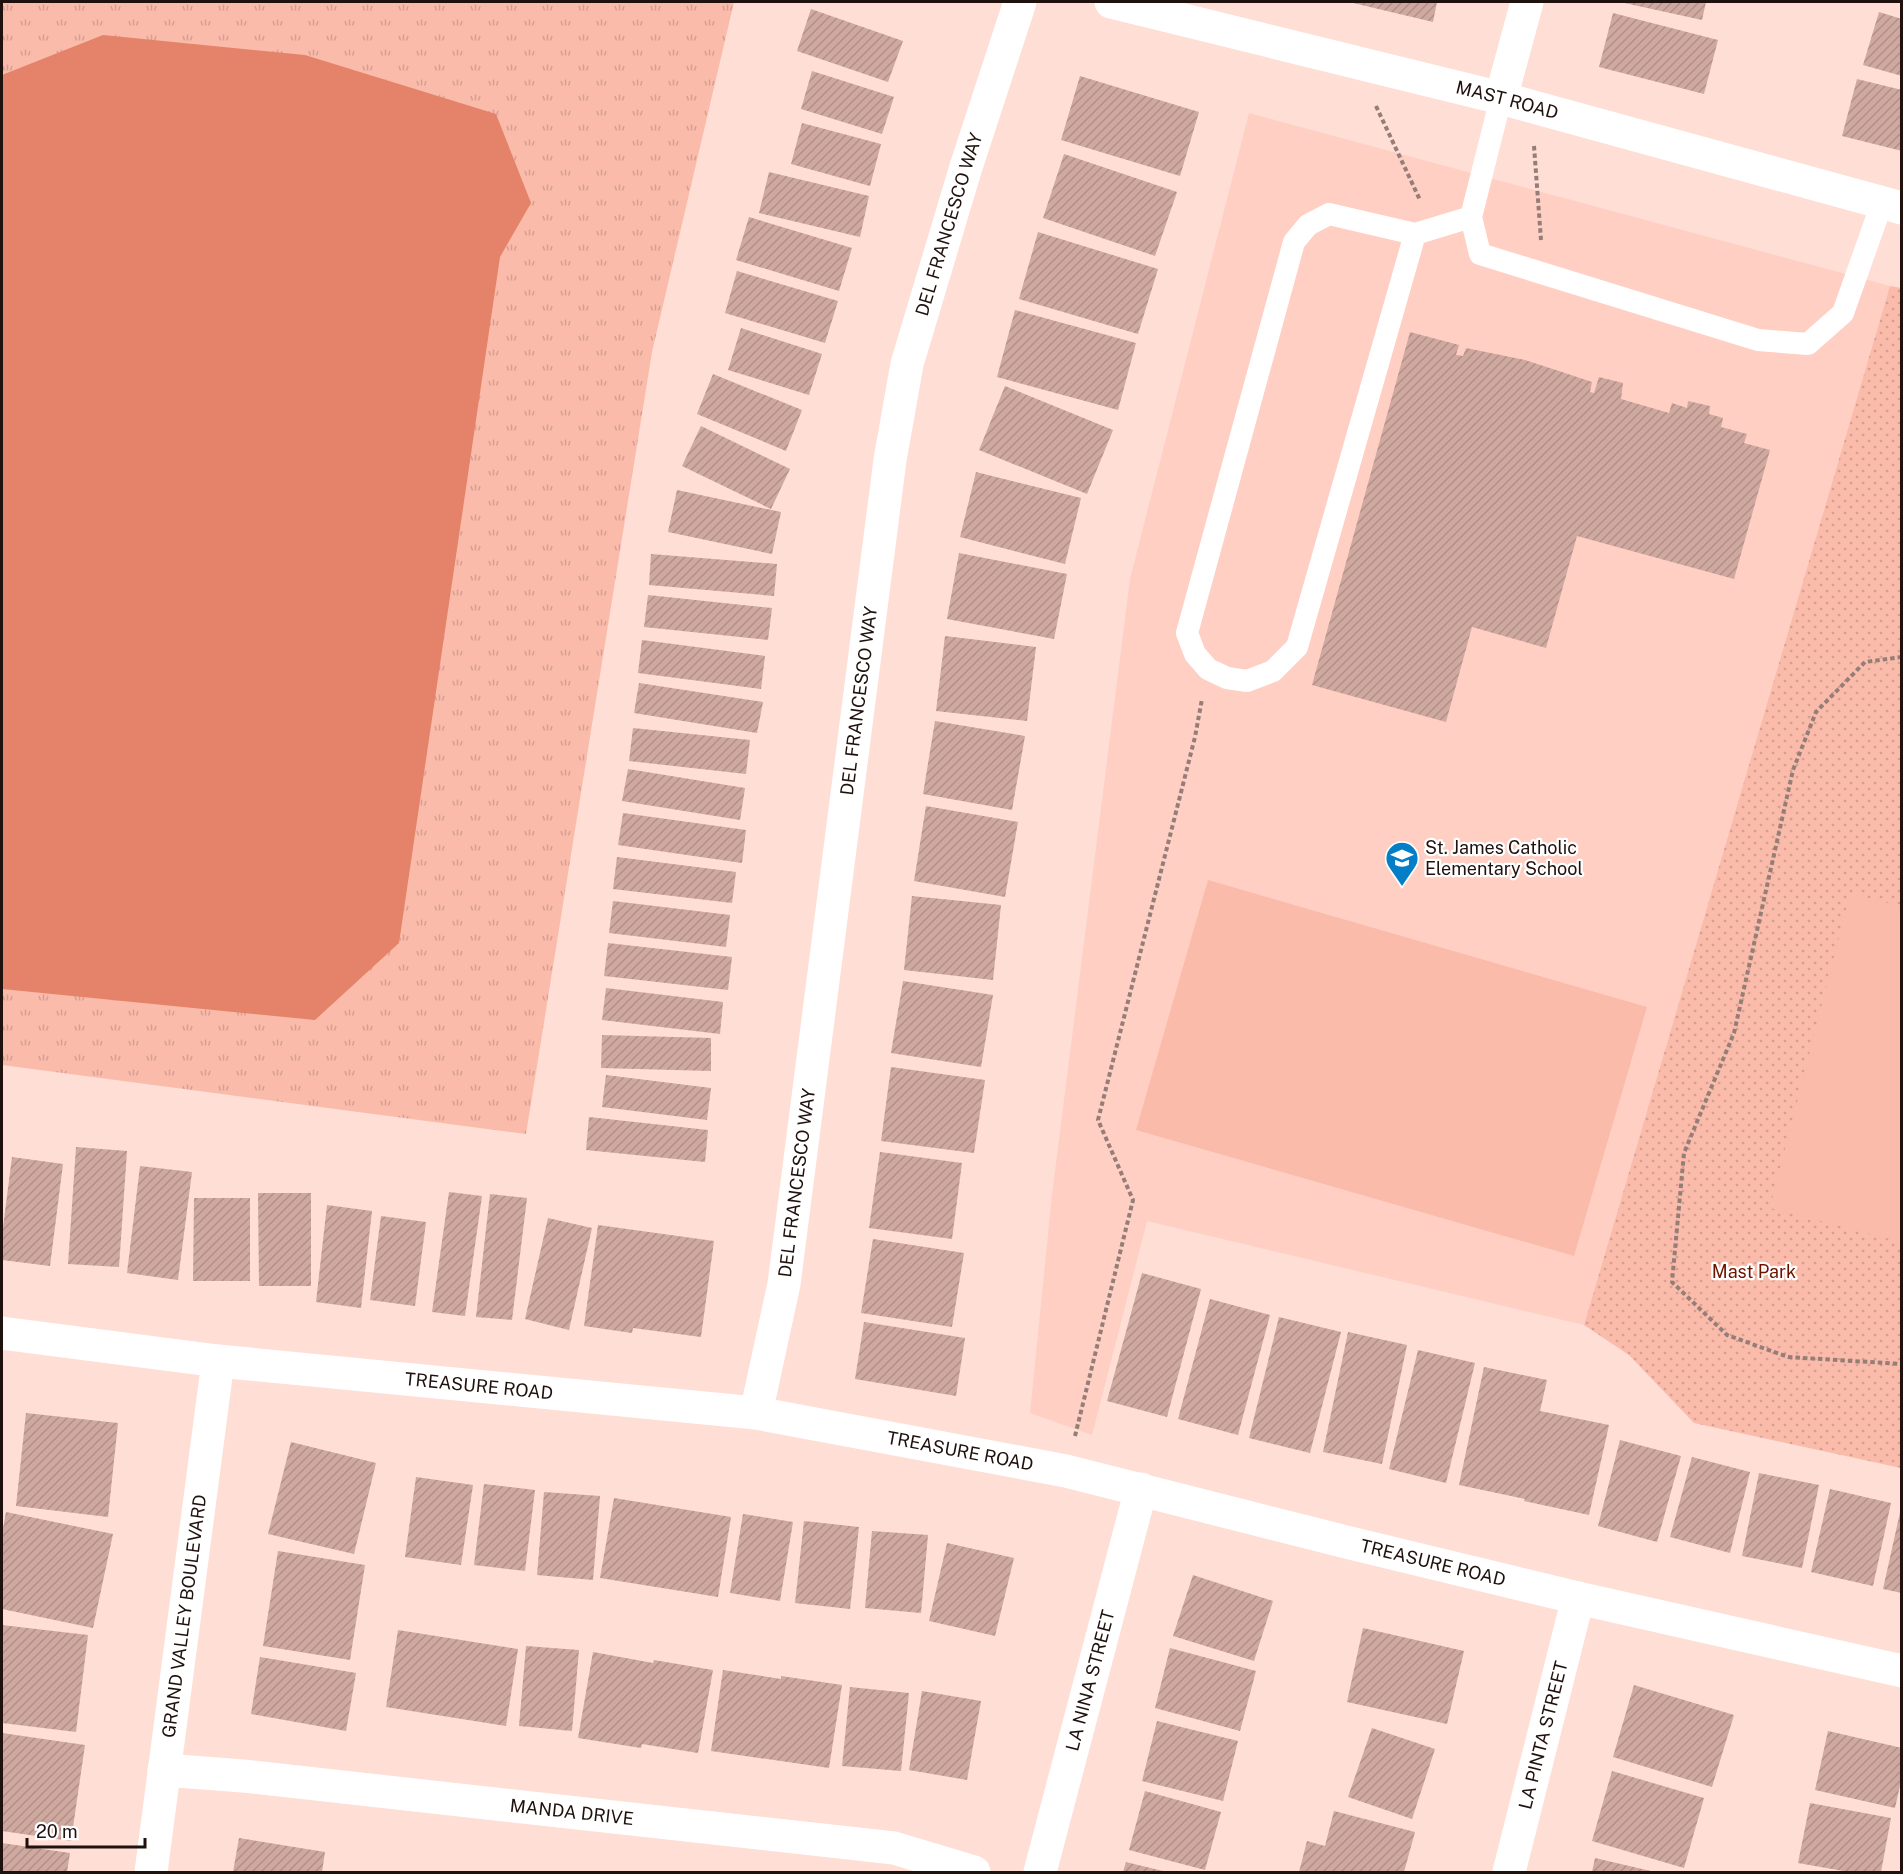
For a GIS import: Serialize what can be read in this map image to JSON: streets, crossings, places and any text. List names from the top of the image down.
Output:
{
  "streets": {
    "street": [
      "MAST ROAD",
      "DEL FRANCESCO WAY",
      "TREASURE ROAD",
      "GRAND VALLEY BOULEVARD",
      "LA NINA STREET",
      "LA PINTA STREET",
      "MANDA DRIVE"
    ]
  },
  "crossings": [
    ["DEL FRANCESCO WAY", "TREASURE ROAD"],
    ["TREASURE ROAD", "GRAND VALLEY BOULEVARD"],
    ["TREASURE ROAD", "LA NINA STREET"],
    ["TREASURE ROAD", "LA PINTA STREET"],
    ["GRAND VALLEY BOULEVARD", "MANDA DRIVE"]
  ],
  "parks": ["Mast Park"],
  "places": {
    "school or university": ["St. James Catholic Elementary School"]
  },
  "scale_bar": "20 m"
}
